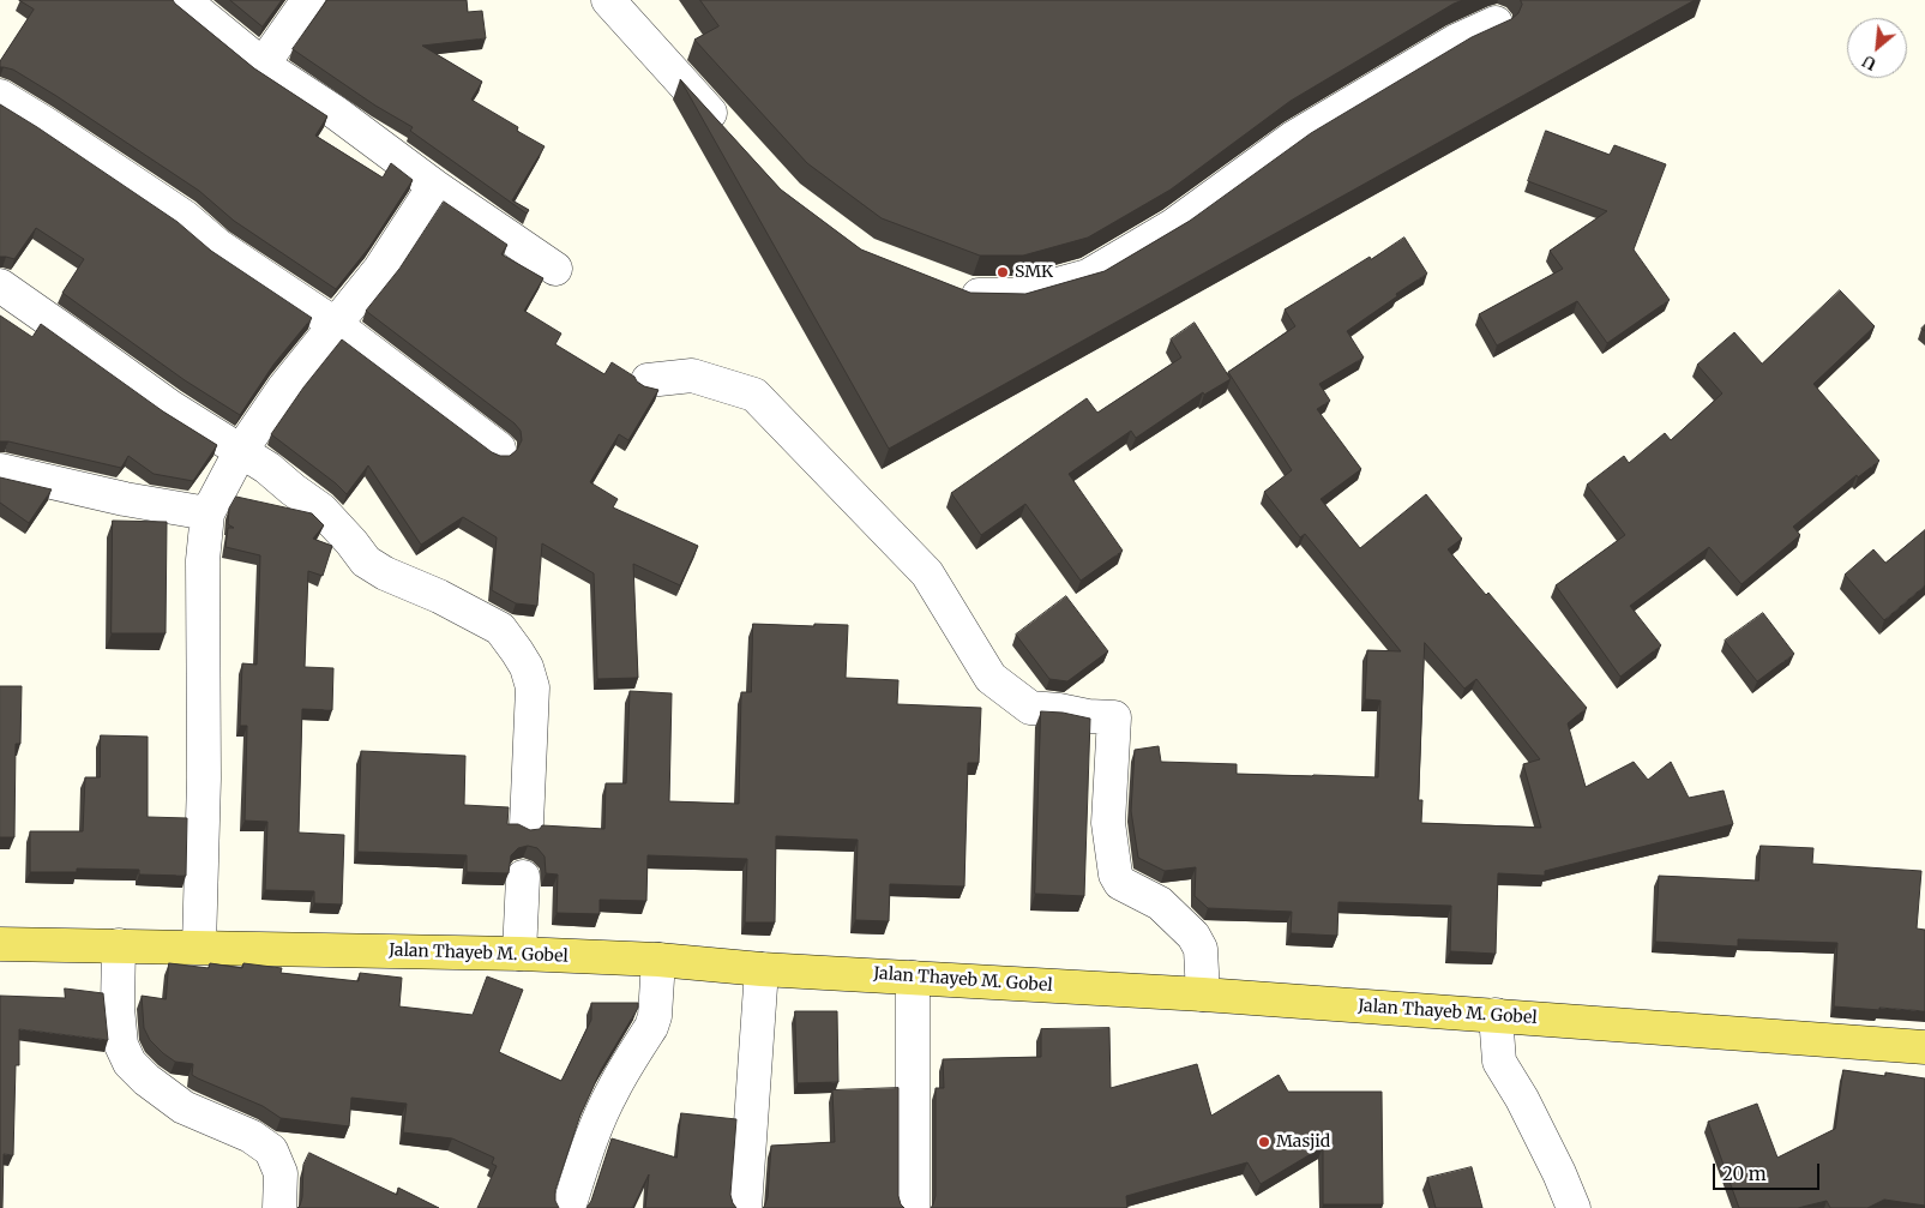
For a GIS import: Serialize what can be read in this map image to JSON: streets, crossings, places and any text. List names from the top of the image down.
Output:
{
  "streets": {
    "main road": ["Jalan Thayeb M. Gobel"]
  },
  "places": ["SMK", "Masjid"],
  "scale_bar": "20 m",
  "north": "bottom left"
}
